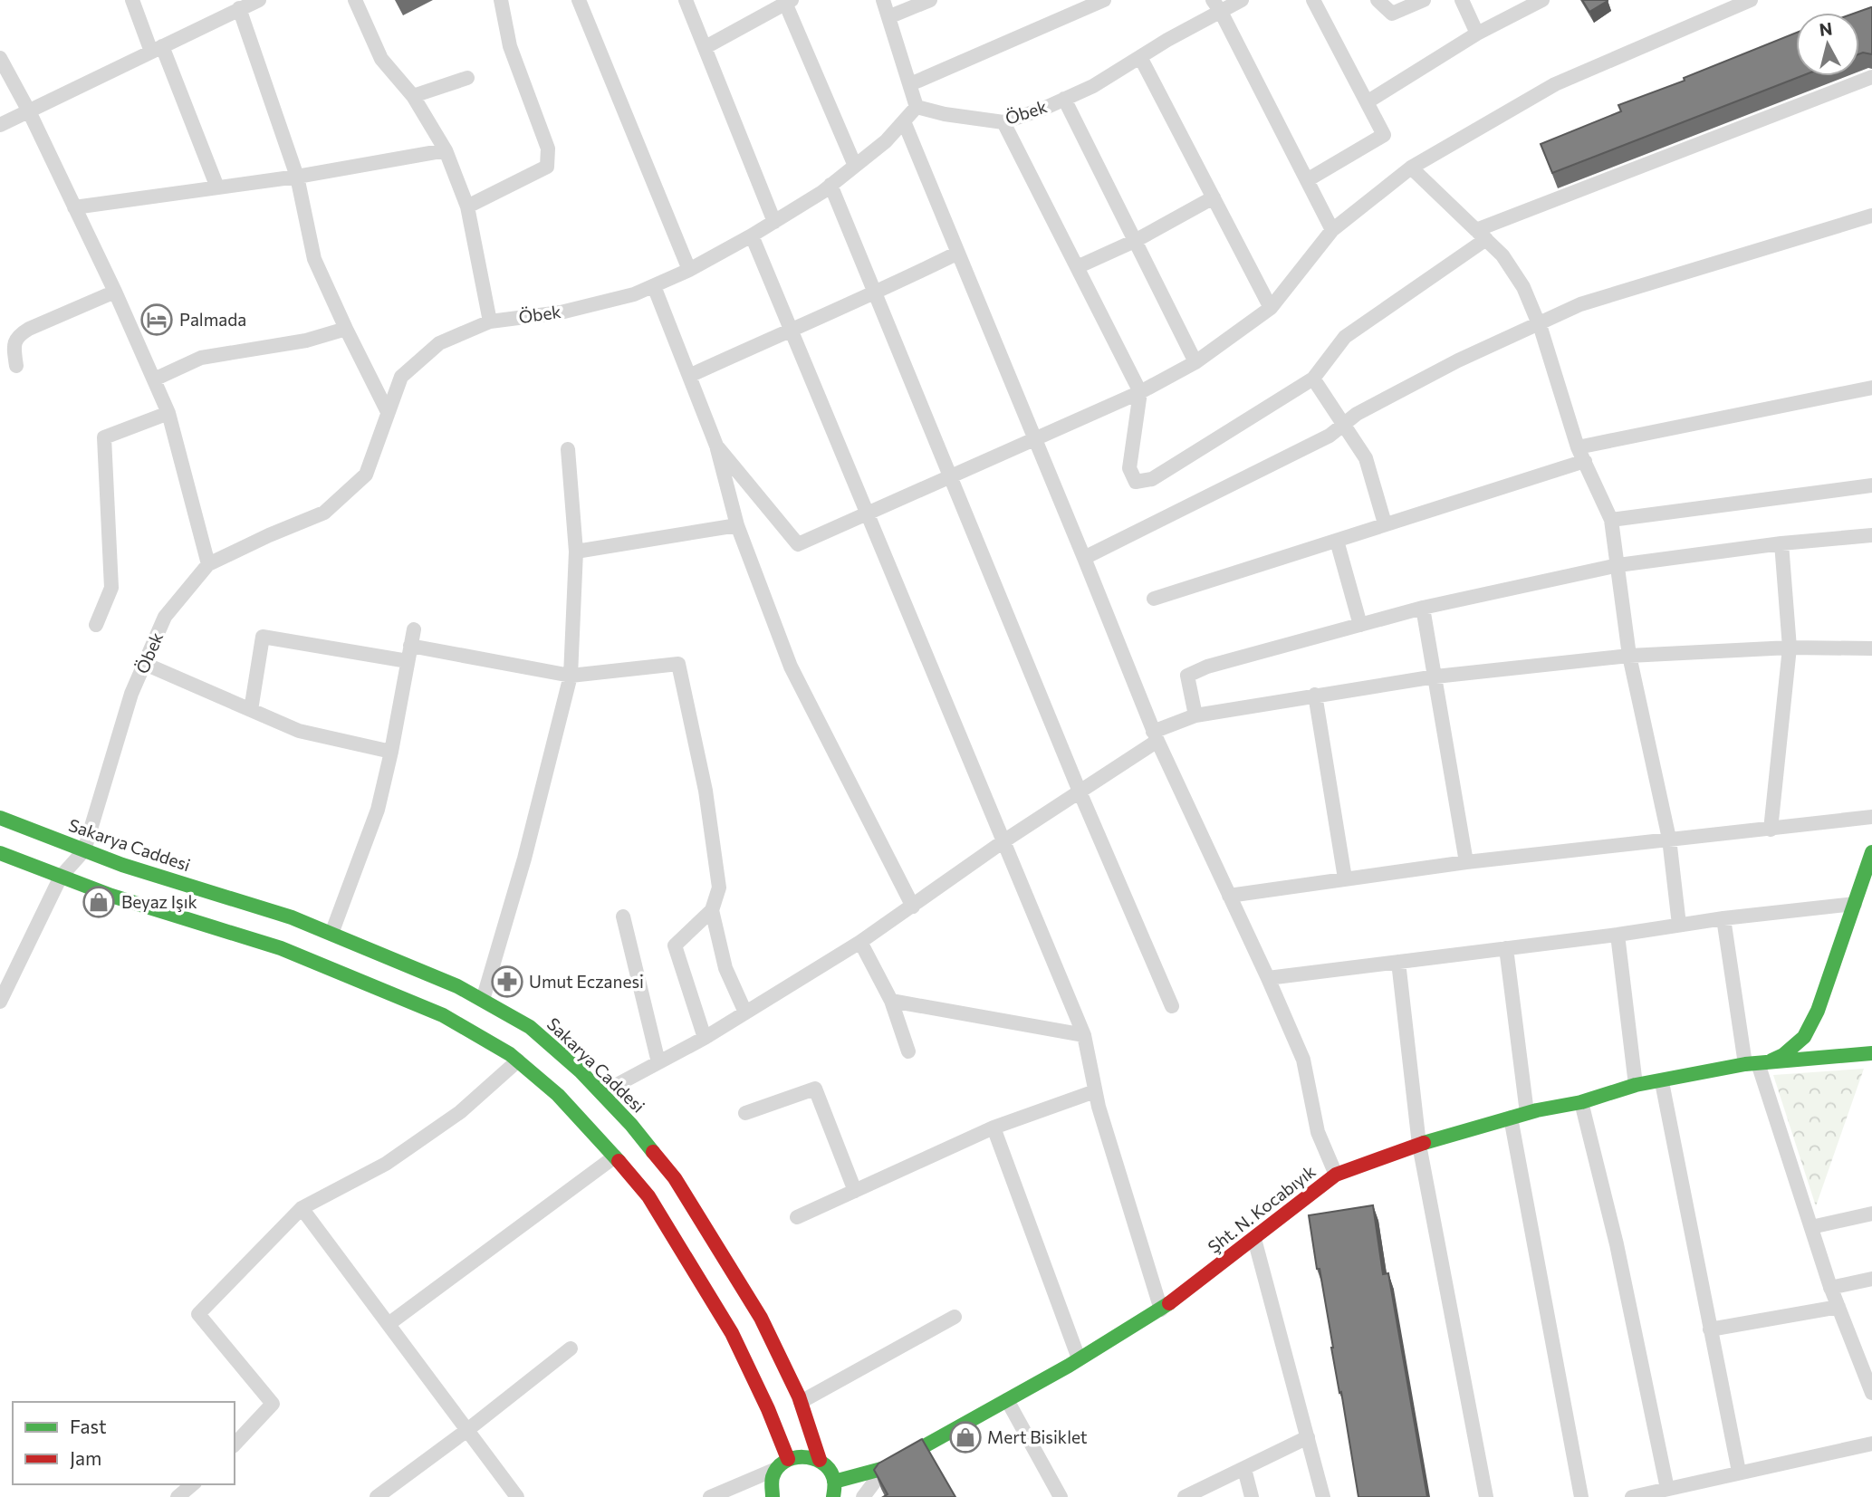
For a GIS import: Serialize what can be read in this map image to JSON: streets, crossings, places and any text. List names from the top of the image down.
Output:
{
  "streets": {
    "main road": ["Sakarya Caddesi", "Şht. N. Kocabıyık"],
    "street": ["Öbek"]
  },
  "crossings": [
    ["Öbek", "Sakarya Caddesi"],
    ["Sakarya Caddesi", "Şht. N. Kocabıyık"]
  ],
  "places": {
    "hotel": ["Palmada"],
    "shop": ["Beyaz Işık", "Mert Bisiklet"],
    "pharmacy": ["Umut Eczanesi"]
  },
  "legend": ["Fast", "Jam"],
  "north": "top"
}
